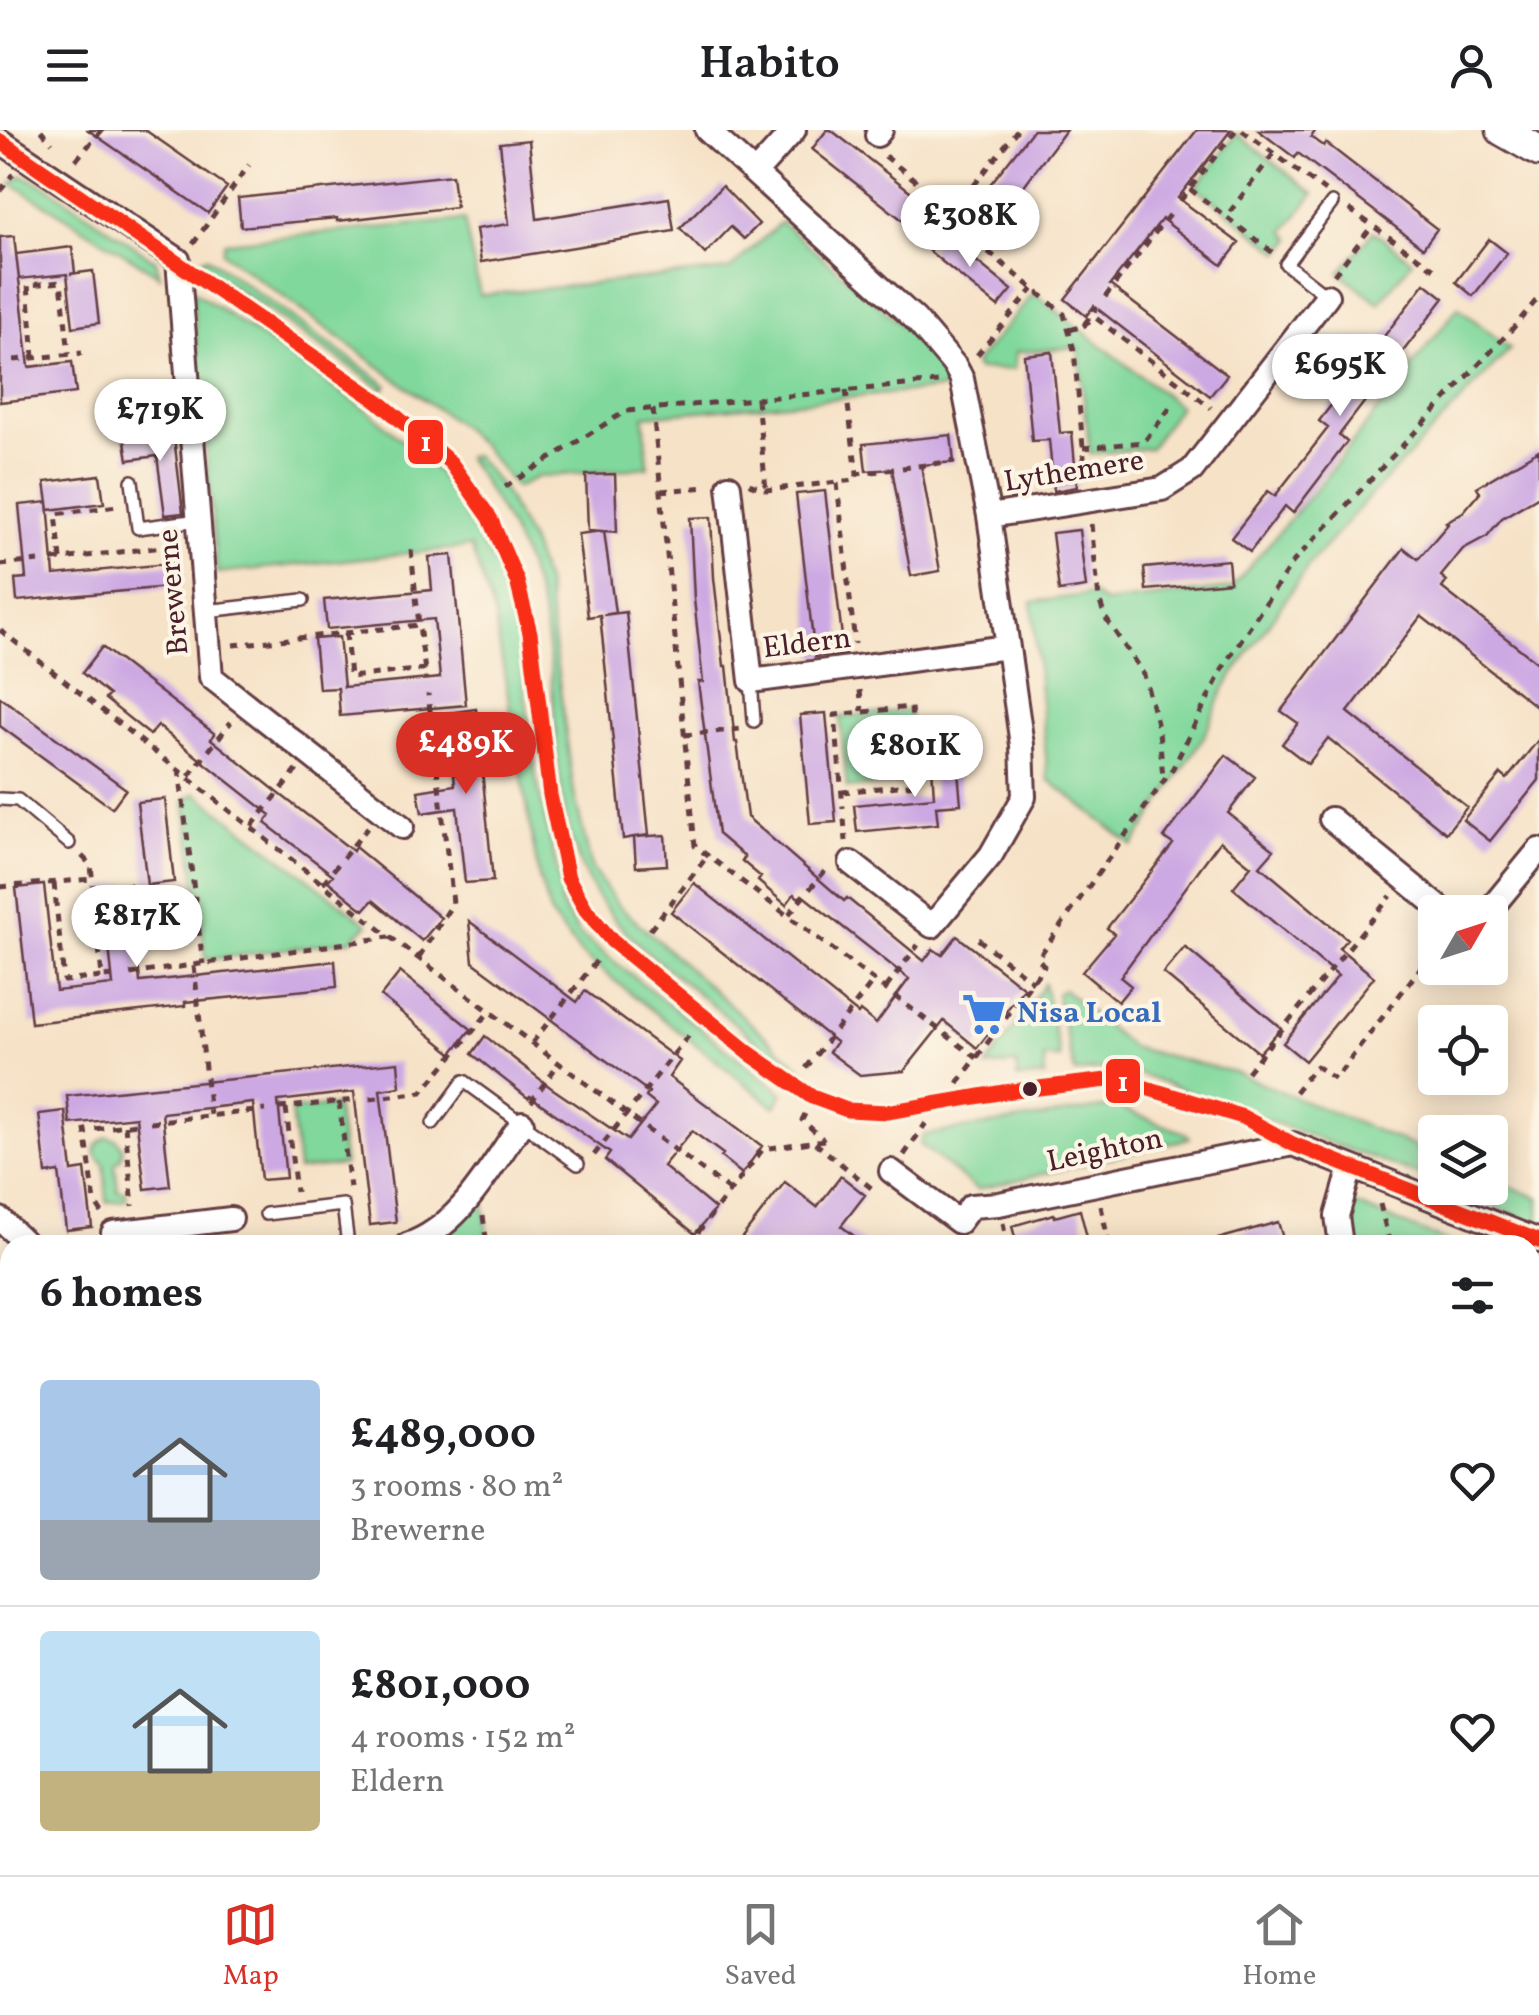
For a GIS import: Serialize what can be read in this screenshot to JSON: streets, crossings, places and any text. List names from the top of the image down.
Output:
{
  "streets": {
    "street": [
      "Lythemere",
      "Brewerne",
      "Eldern",
      "Leighton"
    ]
  },
  "places": {
    "supermarket": ["Nisa Local"]
  },
  "lines": ["transit line 1"],
  "north": "top right",
  "page": {
    "header": "Habito",
    "price": [
      "£308K",
      "£695K",
      "£719K",
      "£489K",
      "£801K",
      "£817K"
    ],
    "heading": "6 homes",
    "list": [
      {
        "name": "£489,000",
        "note": "3 rooms · 80 m² · Brewerne"
      },
      {
        "name": "£801,000",
        "note": "4 rooms · 152 m² · Eldern"
      }
    ],
    "tabs": ["Map", "Saved", "Home"]
  }
}
